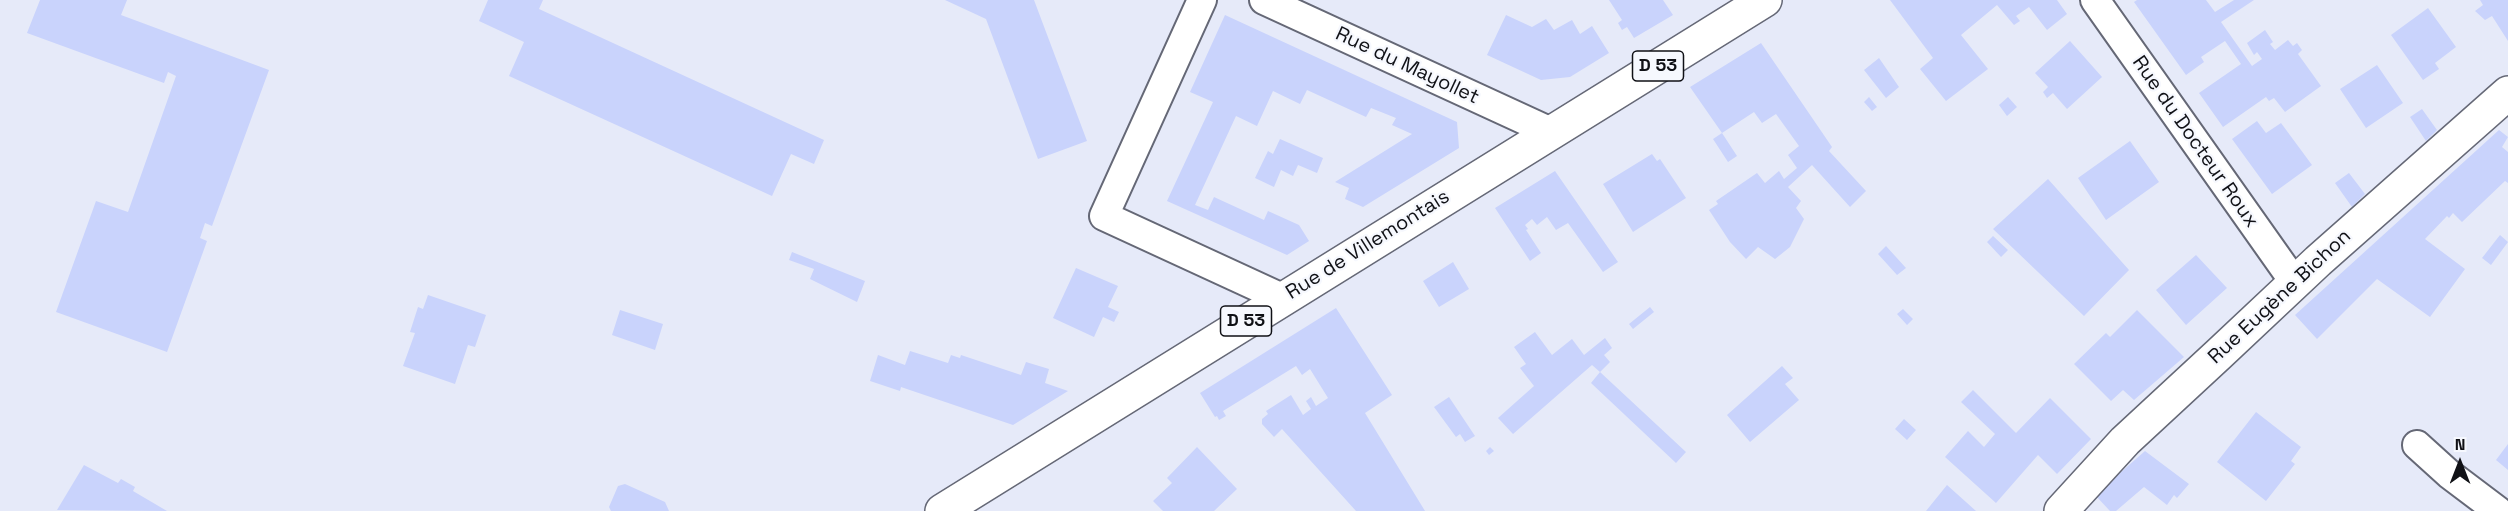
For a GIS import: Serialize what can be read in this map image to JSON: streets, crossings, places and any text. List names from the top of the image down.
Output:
{
  "streets": {
    "main road": ["D 53", "Rue de Villemontais", "Rue Eugène Bichon"],
    "street": ["Rue du Mayollet", "Rue du Docteur Roux"]
  },
  "crossings": [
    ["Rue du Mayollet", "Rue de Villemontais"],
    ["Rue du Docteur Roux", "Rue Eugène Bichon"]
  ],
  "north": "top"
}
